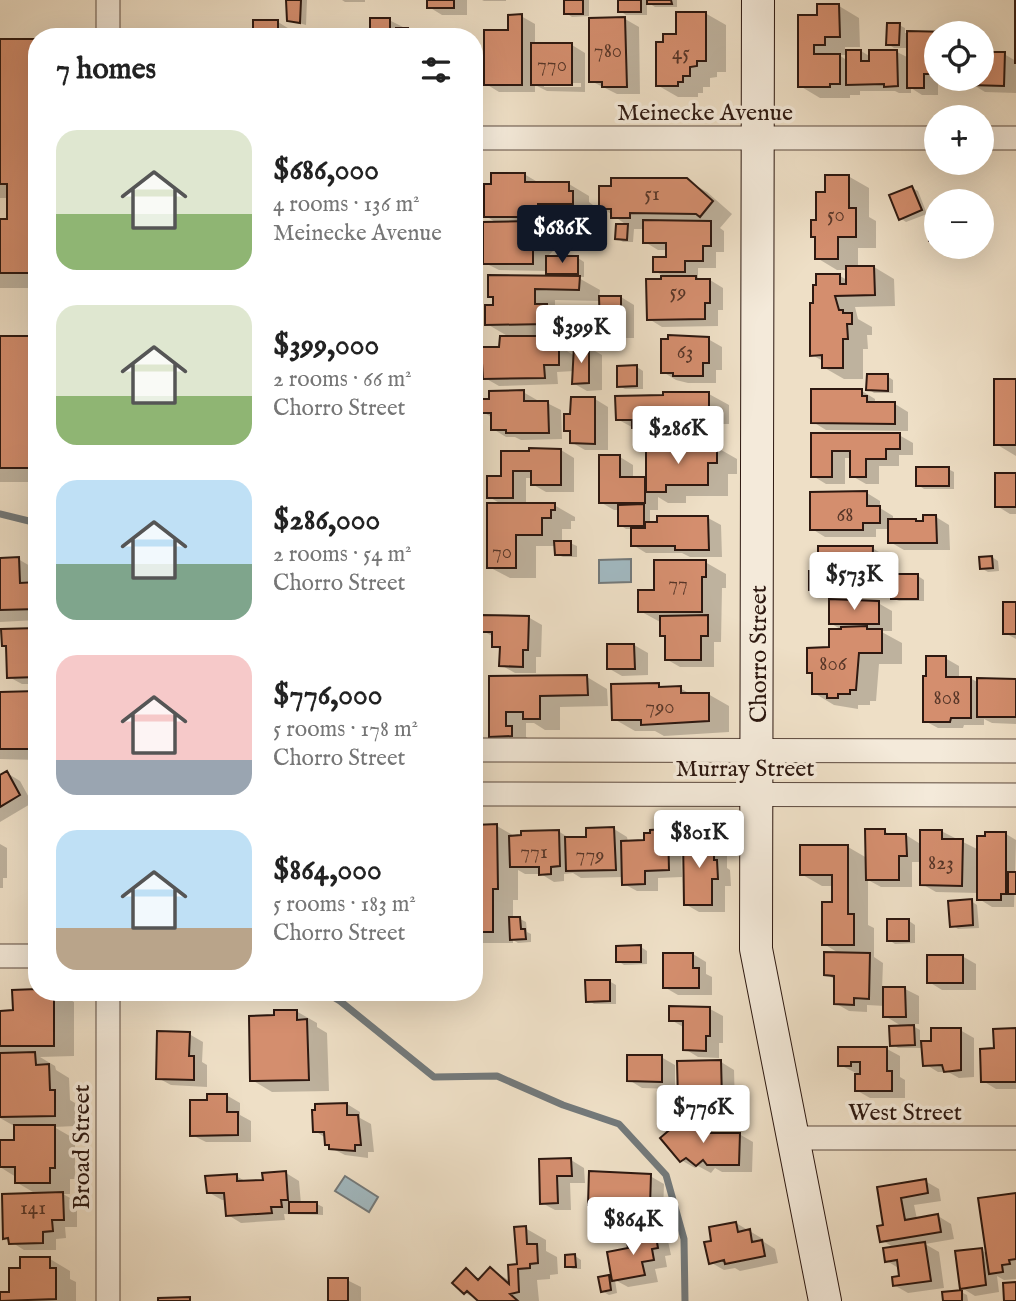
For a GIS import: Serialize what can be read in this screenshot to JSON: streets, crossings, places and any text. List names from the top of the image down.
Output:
{
  "streets": {
    "street": [
      "Meinecke Avenue",
      "Chorro Street",
      "Murray Street",
      "West Street",
      "Broad Street"
    ]
  },
  "crossings": [
    ["Meinecke Avenue", "Chorro Street"],
    ["Chorro Street", "Murray Street"],
    ["Chorro Street", "West Street"]
  ],
  "house_numbers": [
    "780",
    "45",
    "770",
    "51",
    "50",
    "59",
    "63",
    "68",
    "70",
    "77",
    "806",
    "808",
    "790",
    "771",
    "779",
    "823",
    "141"
  ],
  "page": {
    "map_buttons": ["+", "−"],
    "heading": "7 homes",
    "list": [
      {
        "name": "$686,000",
        "note": "4 rooms · 136 m² · Meinecke Avenue"
      },
      {
        "name": "$399,000",
        "note": "2 rooms · 66 m² · Chorro Street"
      },
      {
        "name": "$286,000",
        "note": "2 rooms · 54 m² · Chorro Street"
      },
      {
        "name": "$776,000",
        "note": "5 rooms · 178 m² · Chorro Street"
      },
      {
        "name": "$864,000",
        "note": "5 rooms · 183 m² · Chorro Street"
      }
    ],
    "price": [
      "$686K",
      "$399K",
      "$286K",
      "$573K",
      "$801K",
      "$776K",
      "$864K"
    ]
  }
}
